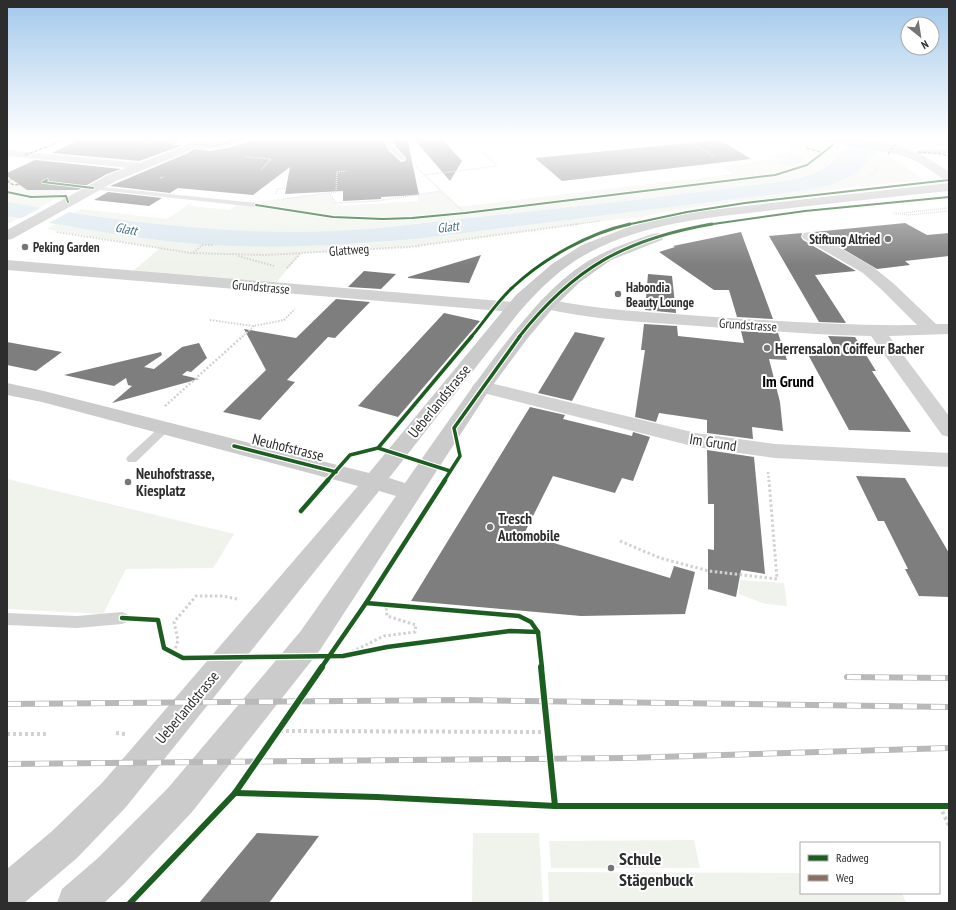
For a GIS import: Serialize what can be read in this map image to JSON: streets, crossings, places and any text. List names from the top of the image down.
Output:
{
  "streets": {
    "main road": ["Ueberlandstrasse", "Neuhofstrasse"],
    "street": ["Grundstrasse", "Im Grund"],
    "path": ["Glattweg"]
  },
  "crossings": [
    ["Grundstrasse", "Ueberlandstrasse"],
    ["Ueberlandstrasse", "Im Grund"],
    ["Ueberlandstrasse", "Neuhofstrasse"]
  ],
  "districts": ["Im Grund"],
  "water": ["Glatt"],
  "places": [
    "Stiftung Altried",
    "Peking Garden",
    "Habondia Beauty Lounge",
    "Herrensalon Coiffeur Bacher",
    "Neuhofstrasse, Kiesplatz",
    "Tresch Automobile",
    "Schule Stägenbuck"
  ],
  "legend": ["Radweg", "Weg"],
  "north": "bottom right"
}
